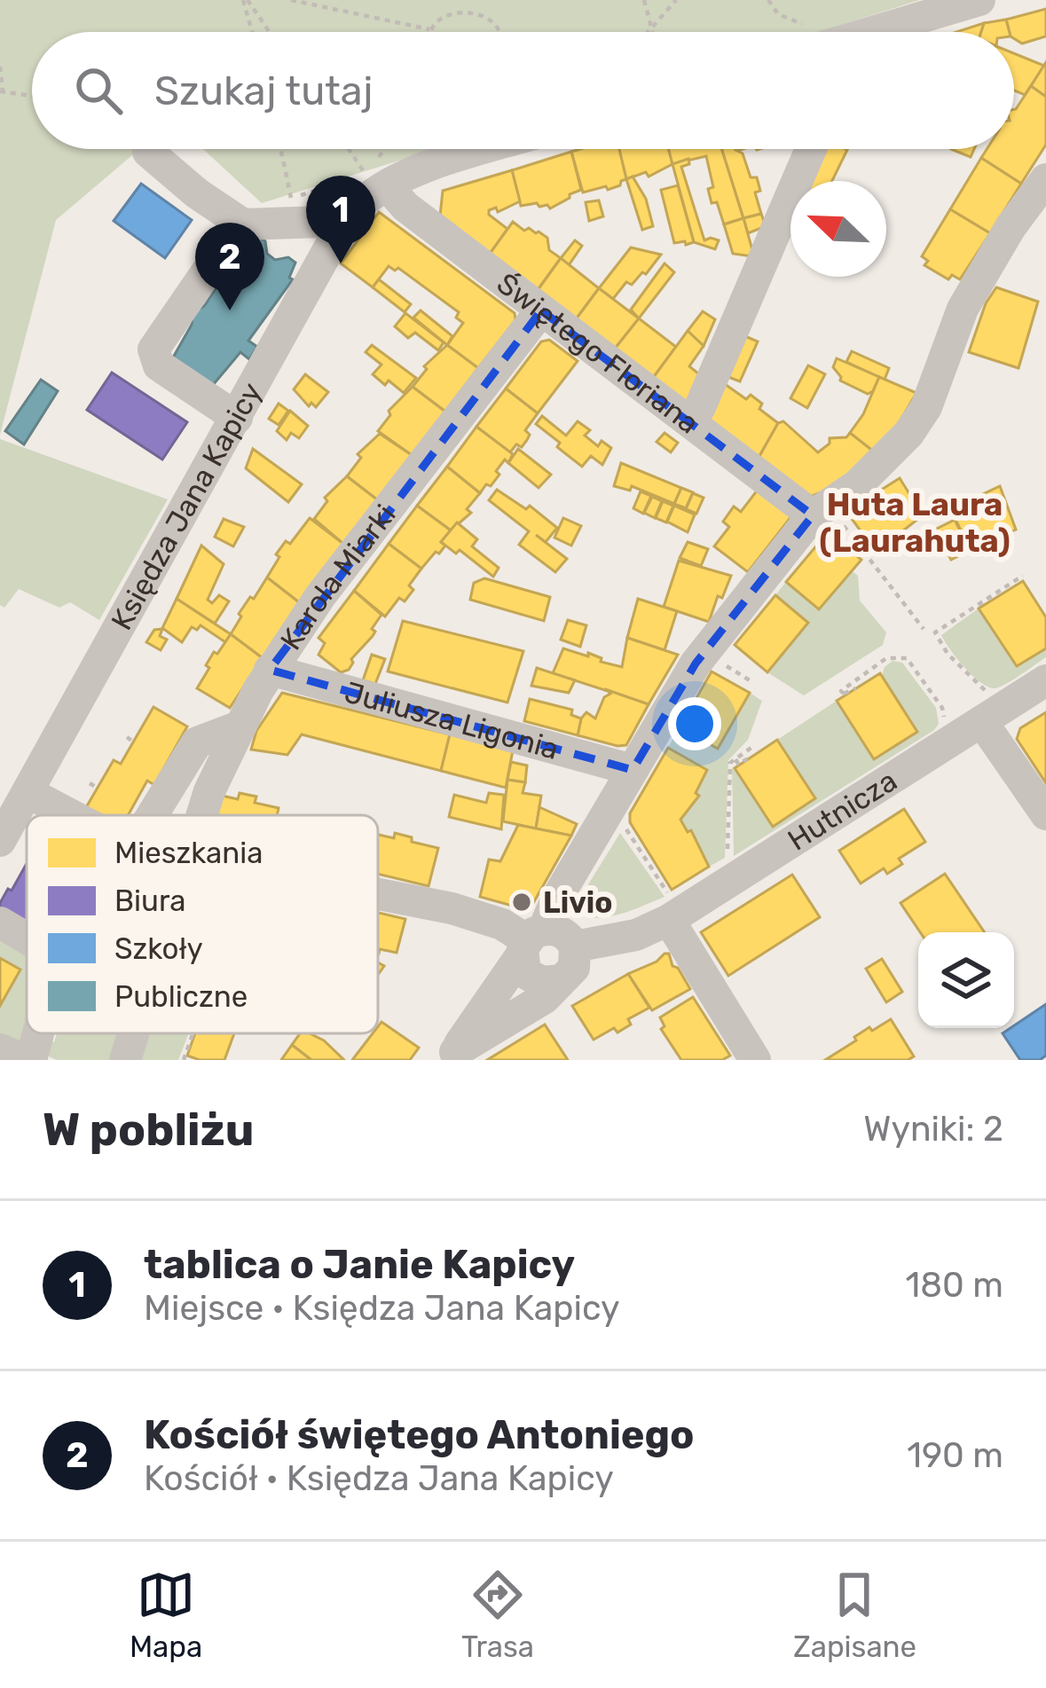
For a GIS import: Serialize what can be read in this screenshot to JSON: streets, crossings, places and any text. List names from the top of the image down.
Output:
{
  "streets": {
    "street": [
      "Świętego Floriana",
      "Księdza Jana Kapicy",
      "Karola Miarki",
      "Juliusza Ligonia",
      "Hutnicza"
    ]
  },
  "crossings": [
    ["Świętego Floriana", "Księdza Jana Kapicy"],
    ["Świętego Floriana", "Karola Miarki"],
    ["Karola Miarki", "Juliusza Ligonia"]
  ],
  "districts": ["Huta Laura (Laurahuta)"],
  "places": ["Livio"],
  "legend": [
    "Mieszkania",
    "Biura",
    "Szkoły",
    "Publiczne"
  ],
  "north": "top left",
  "page": {
    "search": "Szukaj tutaj",
    "pins": ["1", "2"],
    "heading": ["W pobliżu", "Wyniki: 2"],
    "list": [
      {
        "mark": "1",
        "name": "tablica o Janie Kapicy",
        "note": "Miejsce · Księdza Jana Kapicy",
        "value": "180 m"
      },
      {
        "mark": "2",
        "name": "Kościół świętego Antoniego",
        "note": "Kościół · Księdza Jana Kapicy",
        "value": "190 m"
      }
    ],
    "nav": ["Mapa", "Trasa", "Zapisane"]
  }
}
